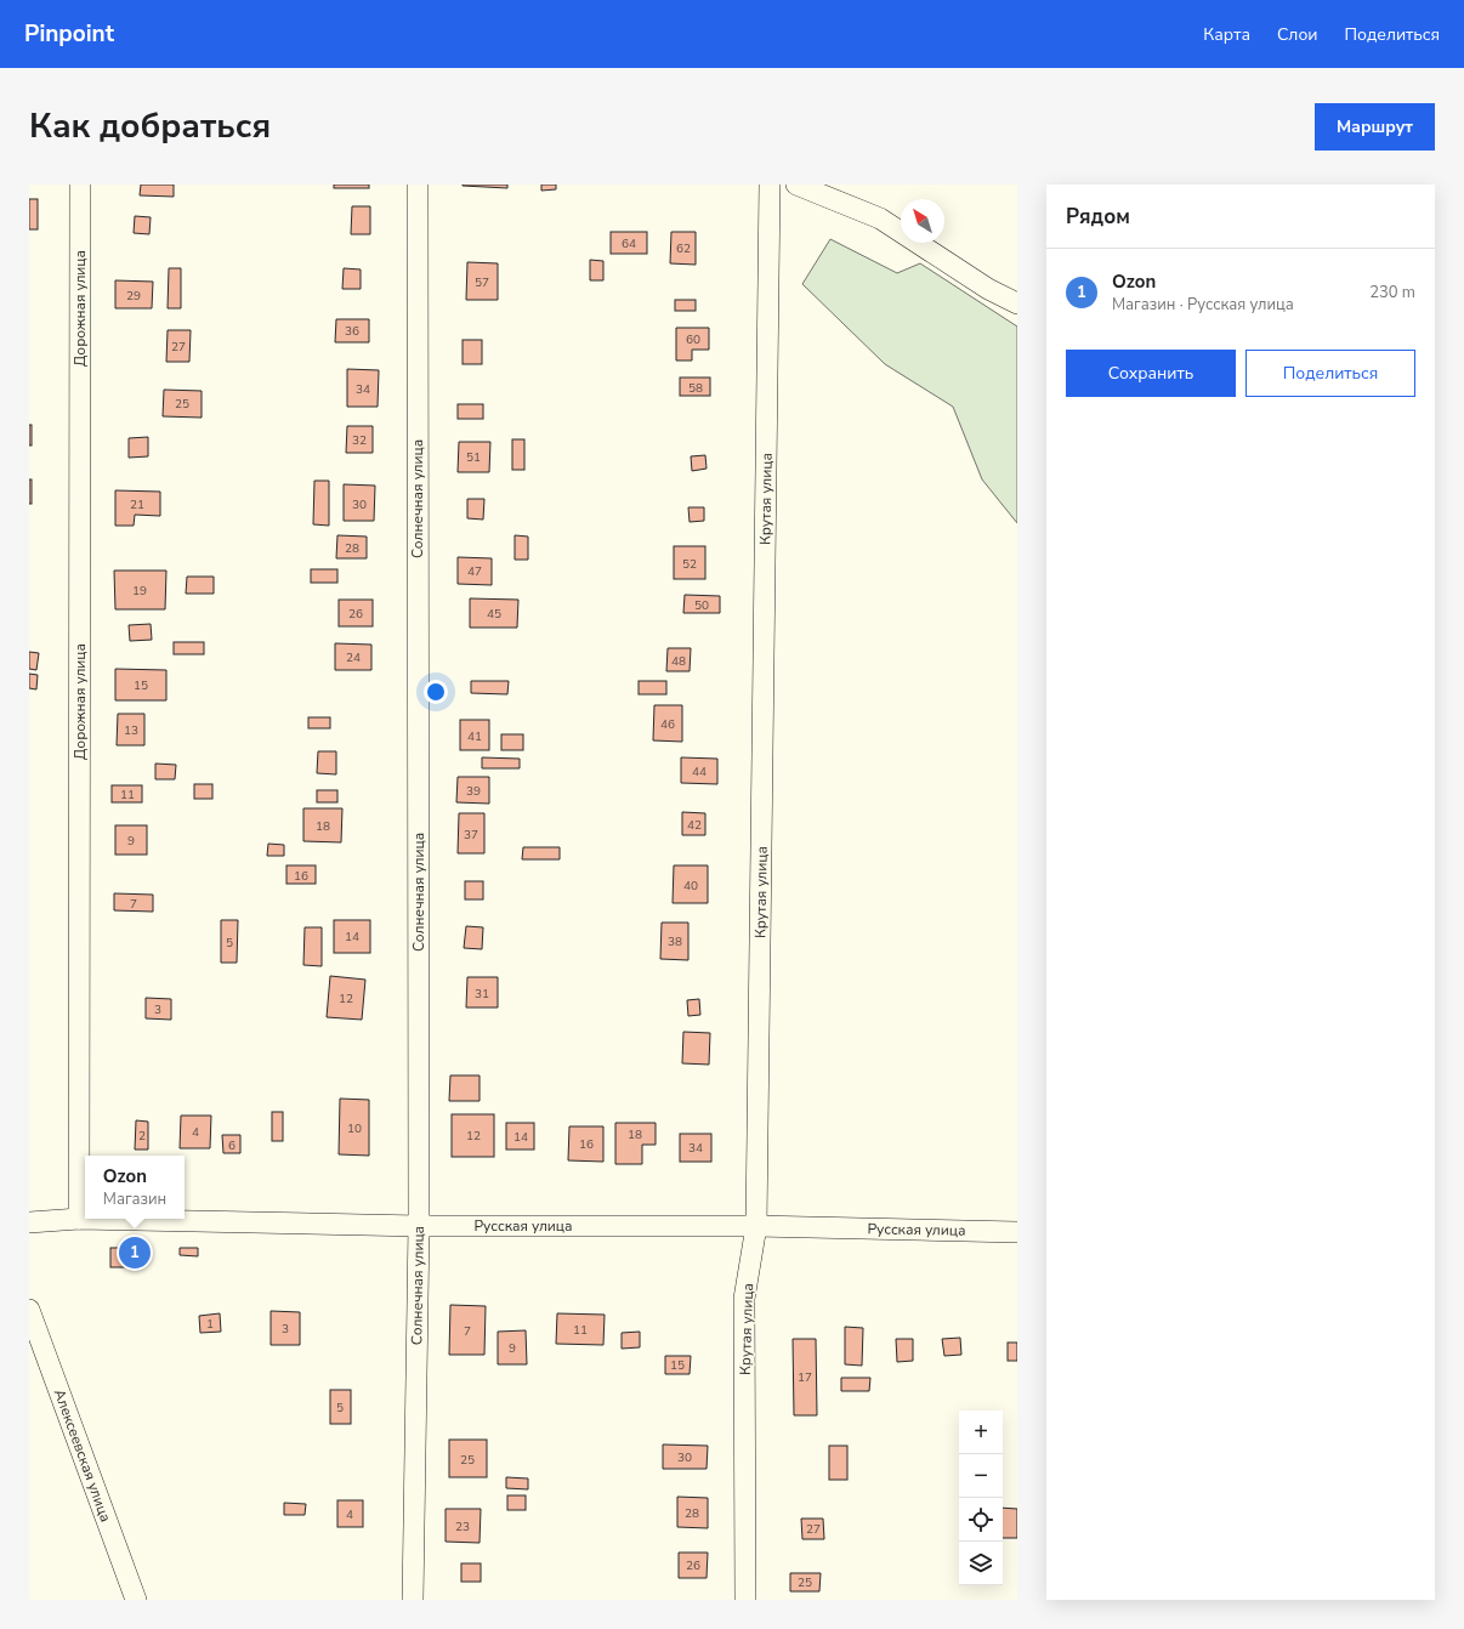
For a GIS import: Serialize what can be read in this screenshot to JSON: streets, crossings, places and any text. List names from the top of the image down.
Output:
{
  "streets": {
    "street": [
      "Дорожная улица",
      "Солнечная улица",
      "Крутая улица",
      "Русская улица",
      "Алексеевская улица"
    ]
  },
  "crossings": [
    ["Дорожная улица", "Русская улица"],
    ["Солнечная улица", "Русская улица"],
    ["Крутая улица", "Русская улица"]
  ],
  "house_numbers": [
    "64",
    "62",
    "57",
    "29",
    "36",
    "60",
    "27",
    "58",
    "34",
    "25",
    "32",
    "51",
    "21",
    "30",
    "28",
    "52",
    "47",
    "19",
    "50",
    "26",
    "45",
    "24",
    "48",
    "15",
    "46",
    "13",
    "41",
    "44",
    "39",
    "11",
    "42",
    "18",
    "37",
    "9",
    "16",
    "40",
    "7",
    "14",
    "38",
    "5",
    "31",
    "12",
    "3",
    "10",
    "4",
    "18",
    "2",
    "12",
    "14",
    "16",
    "6",
    "34",
    "1",
    "3",
    "11",
    "7",
    "9",
    "15",
    "17",
    "5",
    "30",
    "25",
    "28",
    "4",
    "23",
    "27",
    "26",
    "25"
  ],
  "north": "top left",
  "page": {
    "header": "Pinpoint",
    "nav": ["Карта", "Слои", "Поделиться"],
    "title": "Как добраться",
    "buttons": [
      "Маршрут",
      ["Сохранить", "Поделиться"]
    ],
    "heading": "Рядом",
    "list": [
      {
        "mark": "1",
        "name": "Ozon",
        "note": "Магазин · Русская улица",
        "value": "230 m"
      }
    ],
    "popup": ["Ozon", "Магазин"],
    "pins": "1",
    "map_buttons": ["+", "−"]
  }
}
